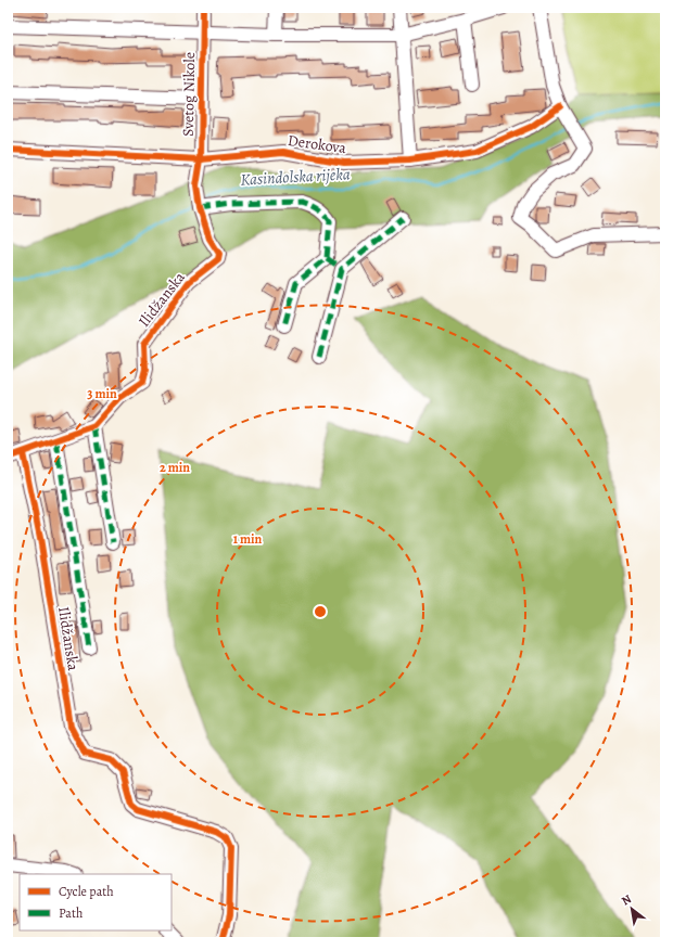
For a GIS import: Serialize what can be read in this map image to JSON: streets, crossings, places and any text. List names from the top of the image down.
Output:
{
  "streets": {
    "street": ["Svetog Nikole", "Derokova", "Ilidžanska"]
  },
  "crossings": [
    ["Svetog Nikole", "Derokova"],
    ["Svetog Nikole", "Ilidžanska"]
  ],
  "water": ["Kasindolska rijeka"],
  "legend": ["Cycle path", "Path"],
  "north": "top left",
  "rings": ["3 min", "2 min", "1 min"]
}
